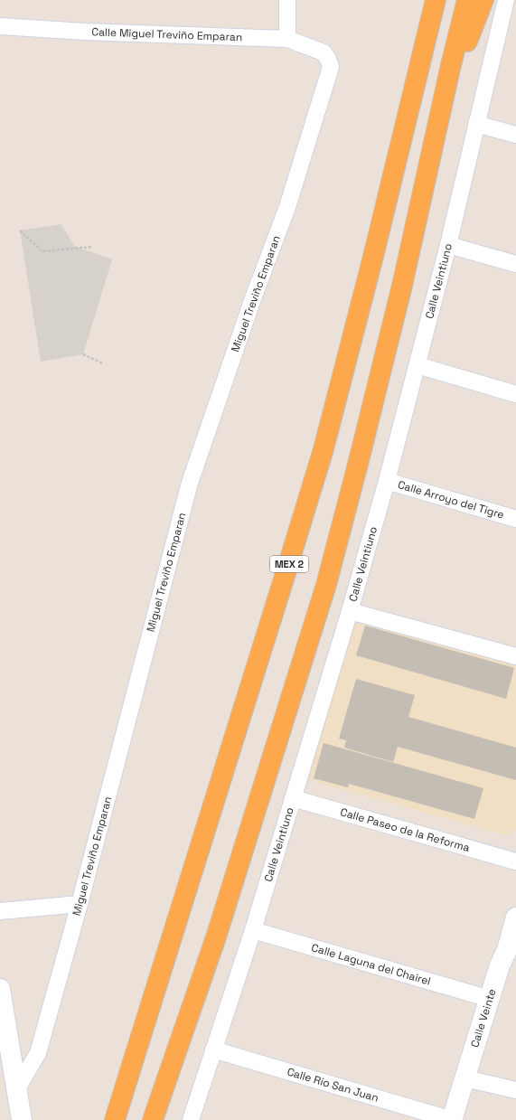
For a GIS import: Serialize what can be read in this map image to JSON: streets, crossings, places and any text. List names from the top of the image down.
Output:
{
  "streets": {
    "highway": ["MEX 2"],
    "street": [
      "Calle Miguel Treviño Emparan",
      "Calle Veintiuno",
      "Miguel Treviño Emparan",
      "Calle Arroyo del Tigre",
      "Calle Paseo de la Reforma",
      "Calle Laguna del Chairel",
      "Calle Veinte",
      "Calle Río San Juan"
    ]
  },
  "crossings": [
    ["Calle Miguel Treviño Emparan", "Miguel Treviño Emparan"],
    ["Calle Veintiuno", "Calle Arroyo del Tigre"],
    ["Calle Veintiuno", "Calle Paseo de la Reforma"],
    ["Calle Veintiuno", "Calle Laguna del Chairel"],
    ["Calle Veintiuno", "Calle Río San Juan"],
    ["Calle Laguna del Chairel", "Calle Veinte"],
    ["Calle Veinte", "Calle Río San Juan"]
  ]
}
